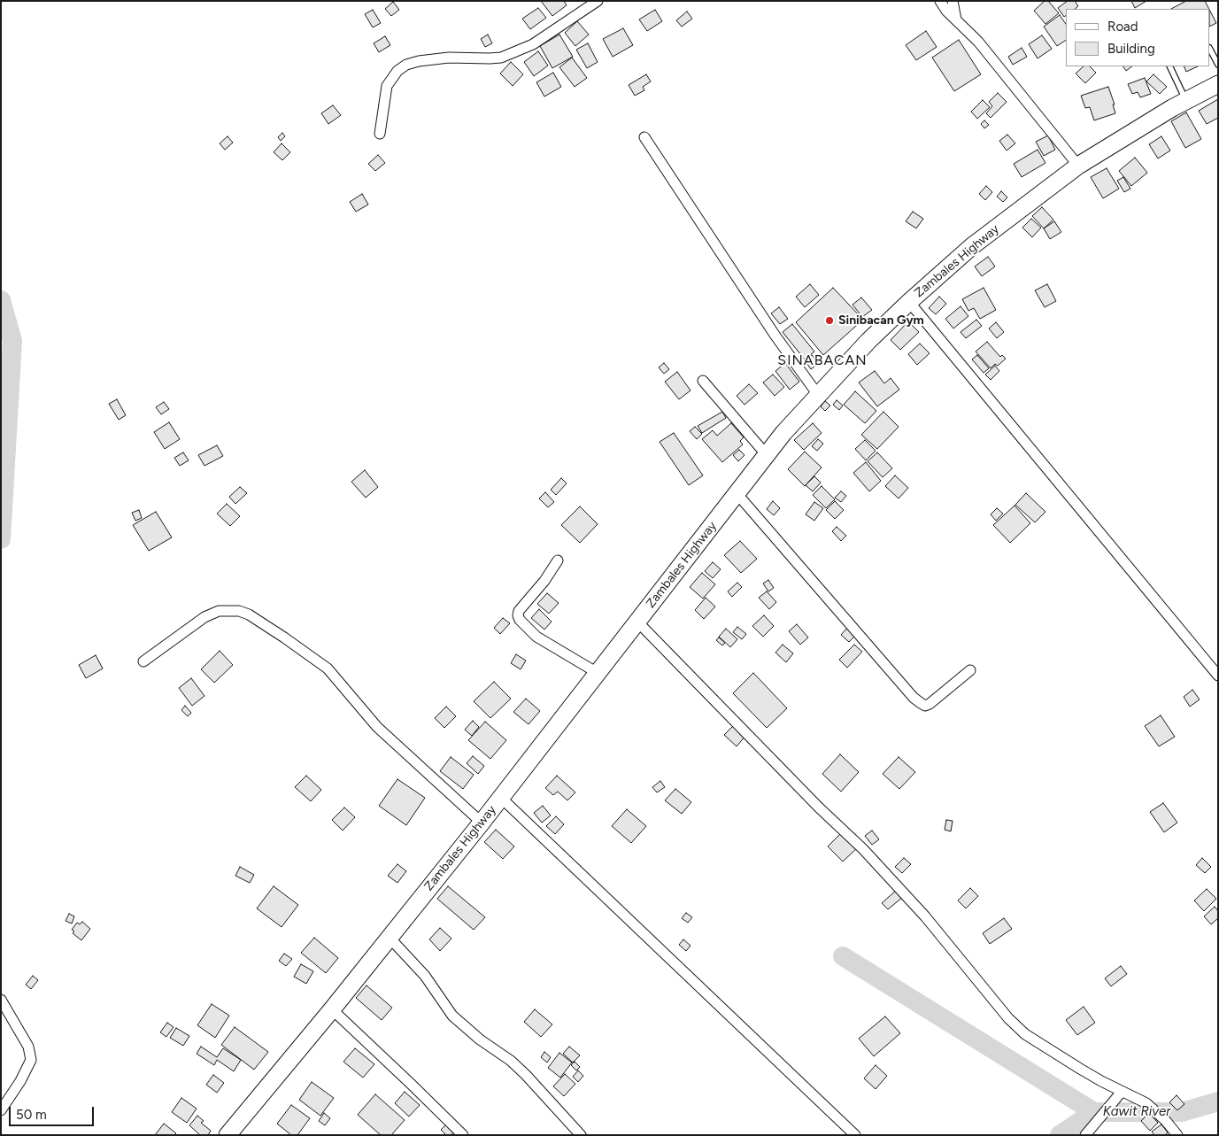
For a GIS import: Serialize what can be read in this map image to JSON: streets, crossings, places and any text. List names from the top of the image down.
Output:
{
  "streets": {
    "main road": ["Zambales Highway"]
  },
  "districts": ["SINABACAN"],
  "water": ["Kawit River"],
  "places": ["Sinibacan Gym"],
  "legend": ["Road", "Building"],
  "scale_bar": "50 m"
}
